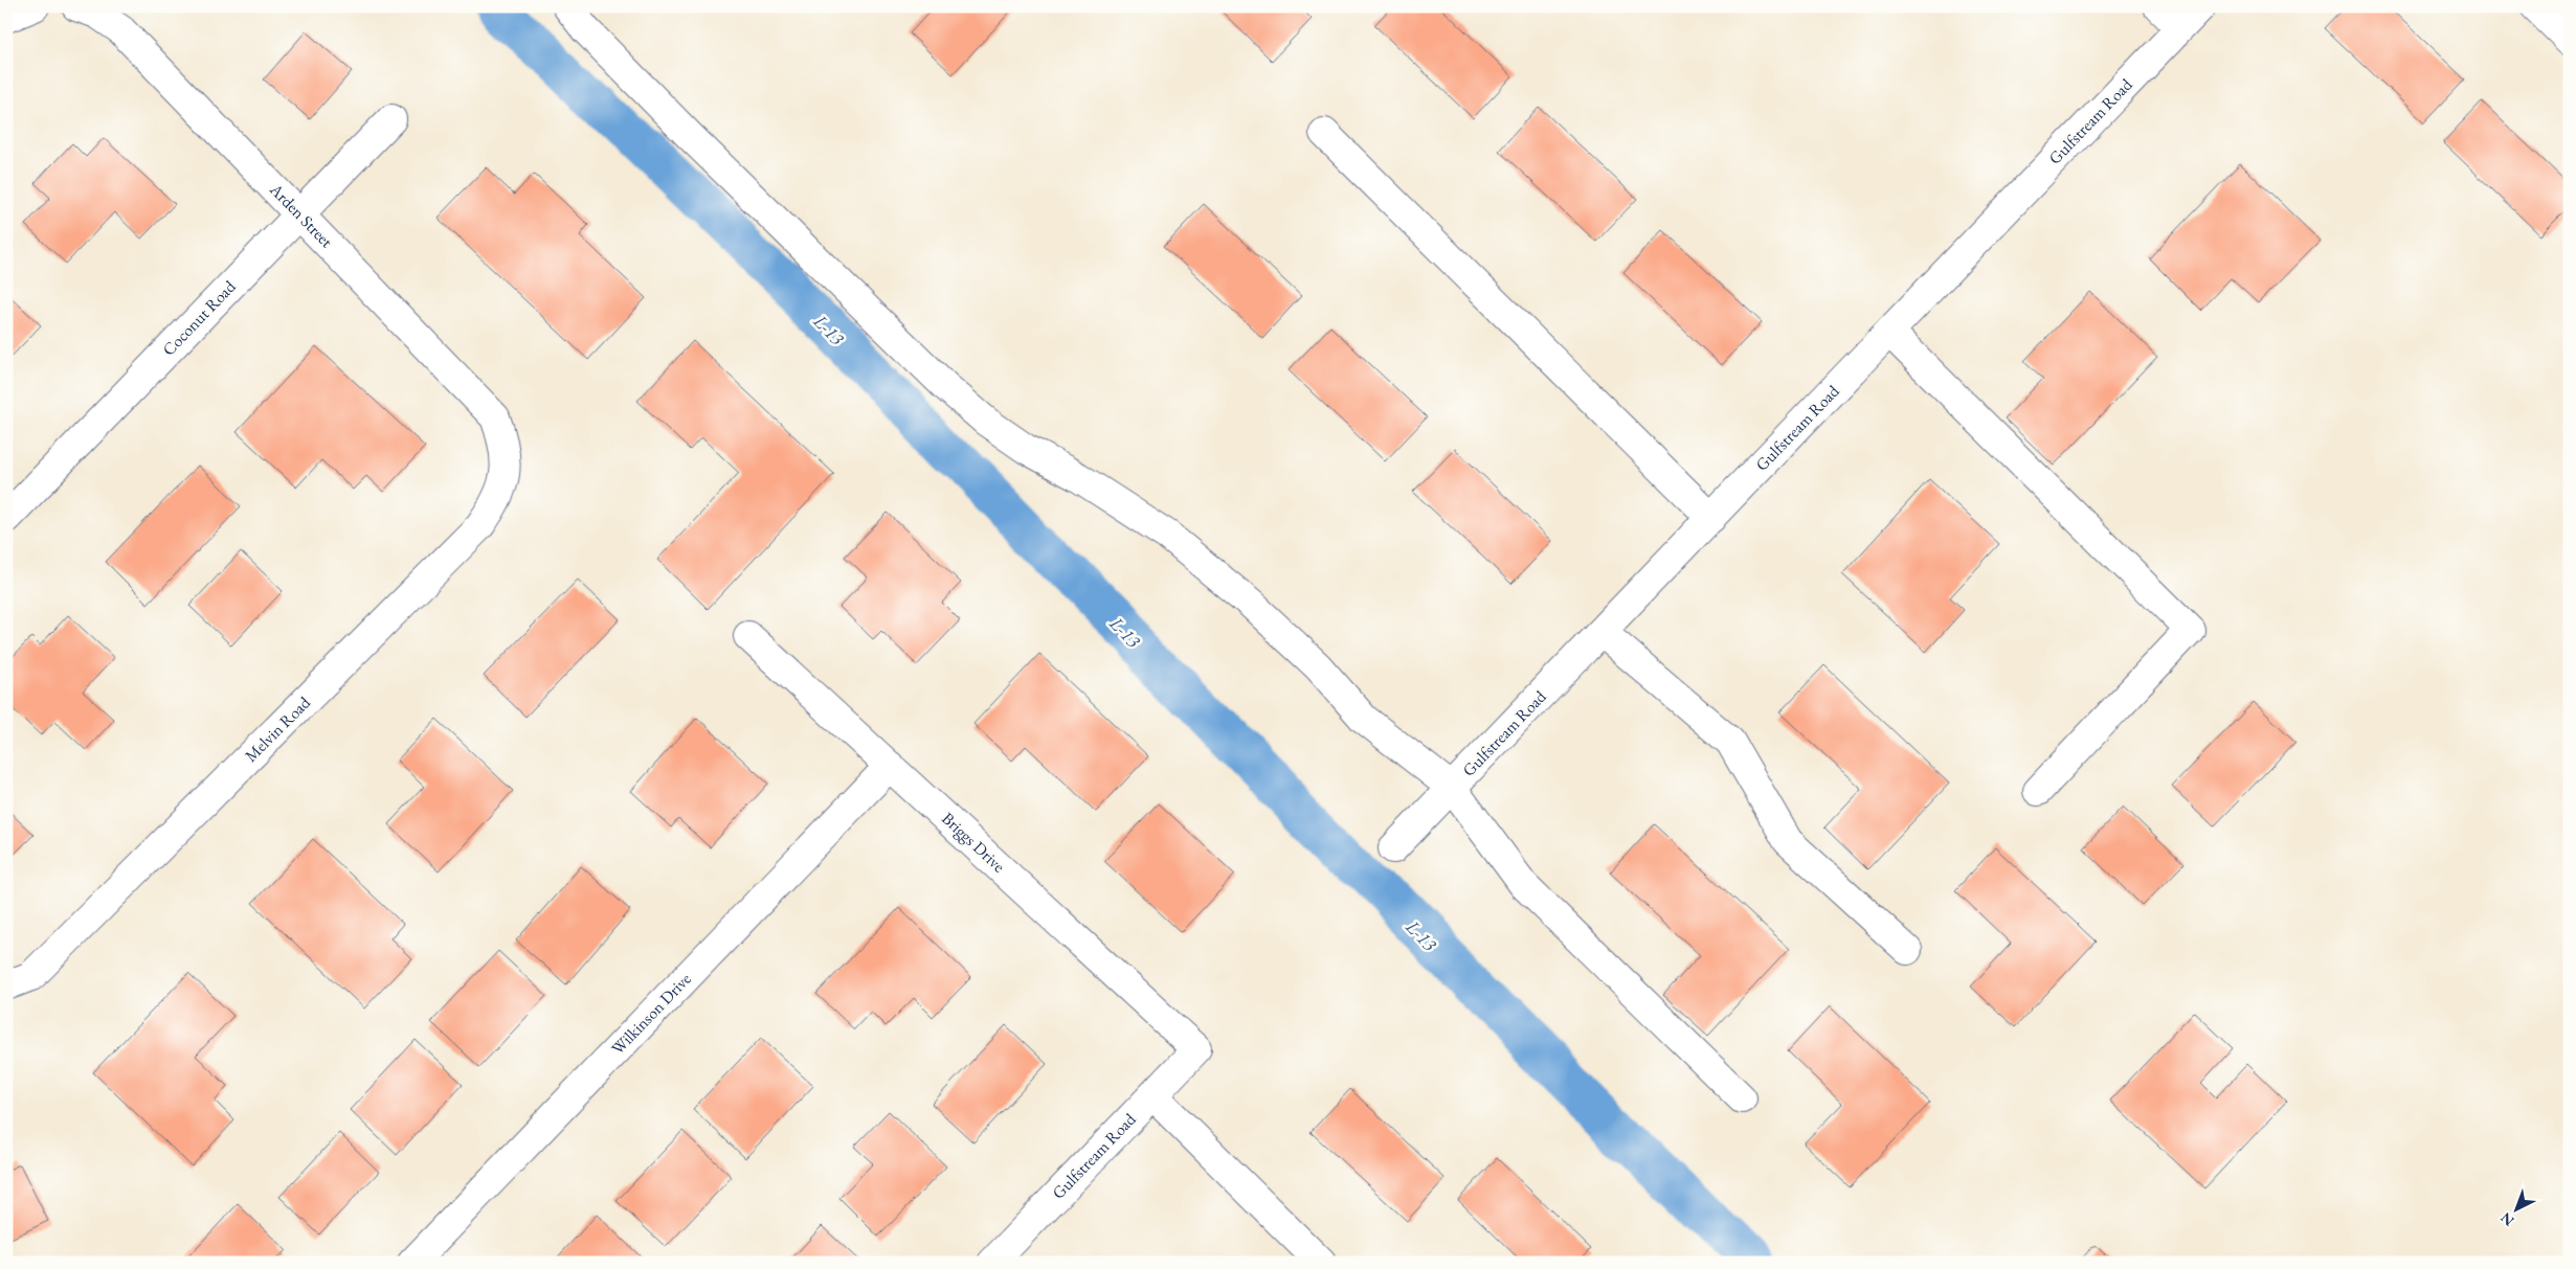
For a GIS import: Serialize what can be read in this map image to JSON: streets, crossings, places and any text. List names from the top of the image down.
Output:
{
  "streets": {
    "street": [
      "Gulfstream Road",
      "Arden Street",
      "Coconut Road",
      "Melvin Road",
      "Briggs Drive",
      "Wilkinson Drive"
    ]
  },
  "crossings": [
    ["Gulfstream Road", "Briggs Drive"],
    ["Arden Street", "Coconut Road"],
    ["Arden Street", "Melvin Road"],
    ["Briggs Drive", "Wilkinson Drive"]
  ],
  "water": ["L-13"],
  "north": "bottom left"
}
